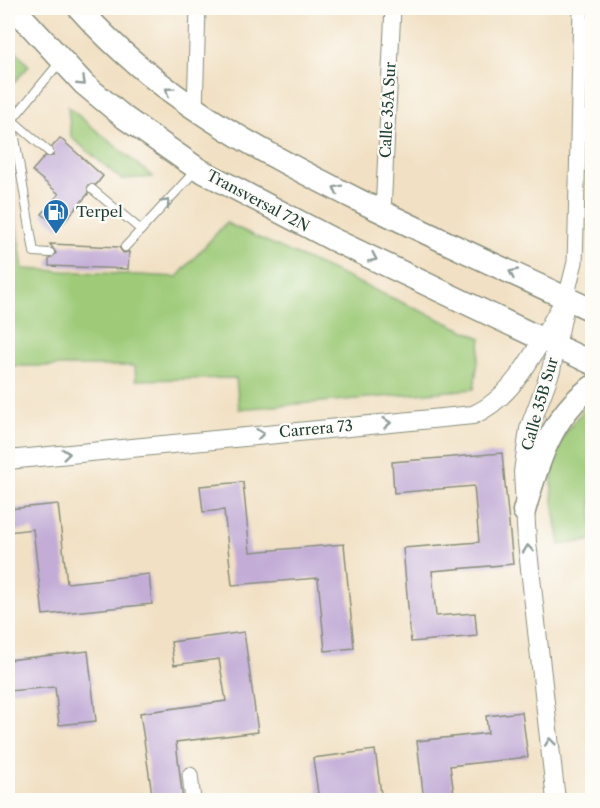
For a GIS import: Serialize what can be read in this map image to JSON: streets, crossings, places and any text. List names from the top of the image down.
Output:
{
  "streets": {
    "main road": ["Transversal 72N"],
    "street": ["Calle 35A Sur", "Calle 35B Sur", "Carrera 73"]
  },
  "crossings": [
    ["Transversal 72N", "Calle 35B Sur"],
    ["Transversal 72N", "Carrera 73"],
    ["Calle 35B Sur", "Carrera 73"]
  ],
  "one_way": ["Calle 35B Sur", "Carrera 73"],
  "places": {
    "fuel station": ["Terpel"]
  }
}
